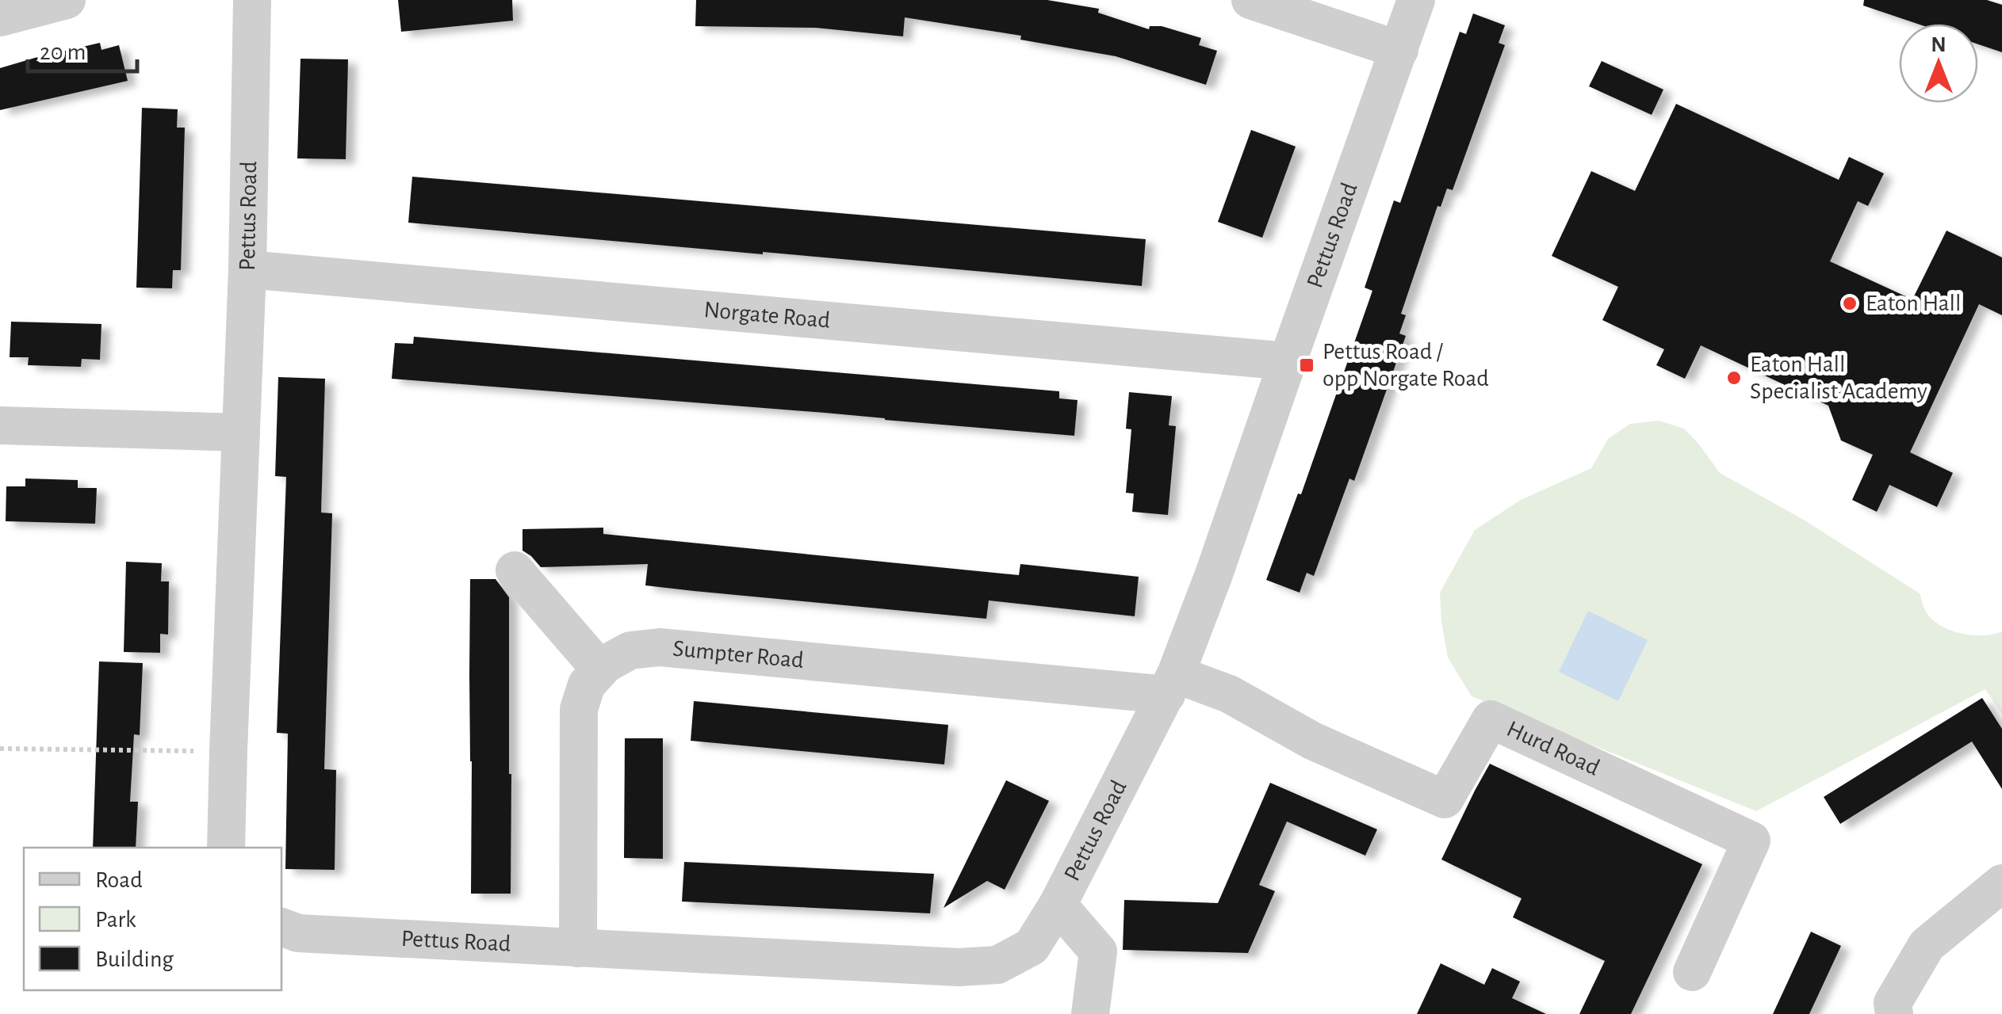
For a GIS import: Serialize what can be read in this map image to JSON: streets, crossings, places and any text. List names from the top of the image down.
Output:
{
  "streets": {
    "street": [
      "Pettus Road",
      "Norgate Road",
      "Sumpter Road",
      "Hurd Road"
    ]
  },
  "crossings": [
    ["Pettus Road", "Norgate Road"],
    ["Pettus Road", "Sumpter Road"],
    ["Pettus Road", "Hurd Road"],
    ["Sumpter Road", "Hurd Road"]
  ],
  "places": {
    "other": ["Eaton Hall", "Eaton Hall Specialist Academy"],
    "transit": ["Pettus Road / opp Norgate Road"]
  },
  "legend": ["Road", "Park", "Building"],
  "scale_bar": "20 m",
  "north": "top"
}
